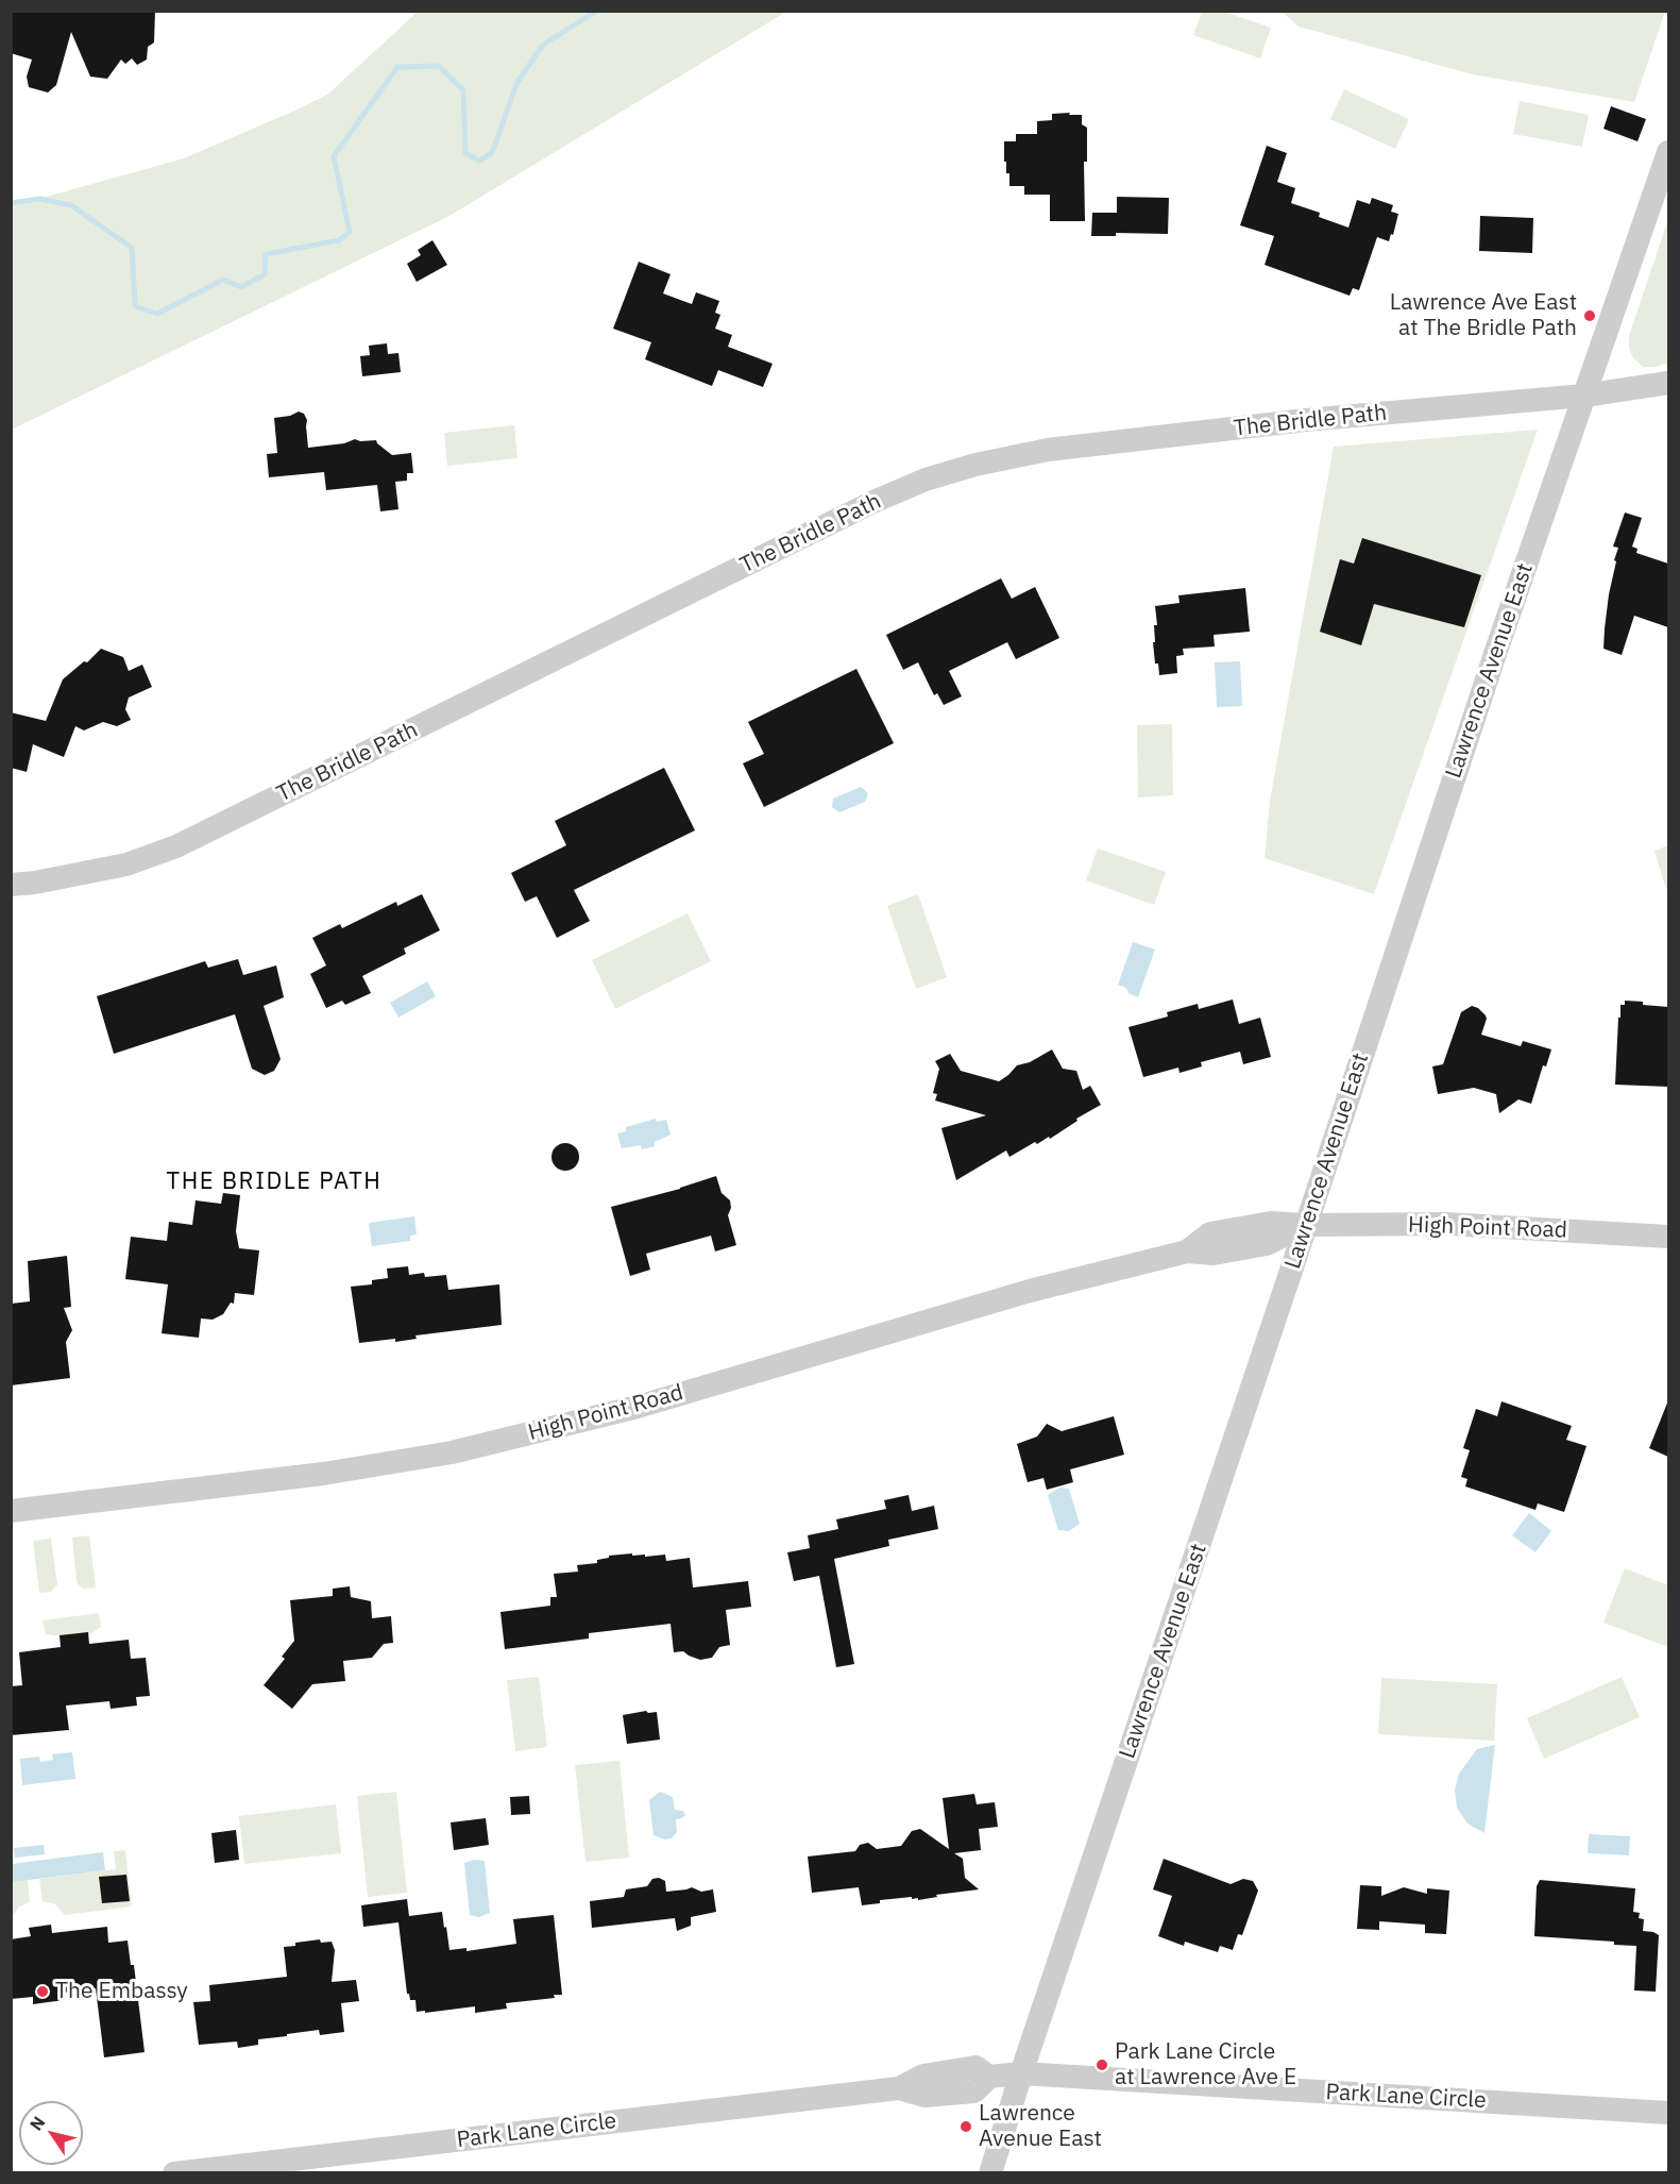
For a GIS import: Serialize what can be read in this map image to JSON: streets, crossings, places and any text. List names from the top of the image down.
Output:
{
  "streets": {
    "street": [
      "The Bridle Path",
      "Lawrence Avenue East",
      "High Point Road",
      "Park Lane Circle"
    ]
  },
  "crossings": [
    ["The Bridle Path", "Lawrence Avenue East"],
    ["Lawrence Avenue East", "High Point Road"],
    ["Lawrence Avenue East", "Park Lane Circle"]
  ],
  "districts": ["THE BRIDLE PATH"],
  "places": [
    "Lawrence Ave East at The Bridle Path",
    "The Embassy",
    "Park Lane Circle at Lawrence Ave E",
    "Lawrence Avenue East"
  ],
  "north": "top left"
}
